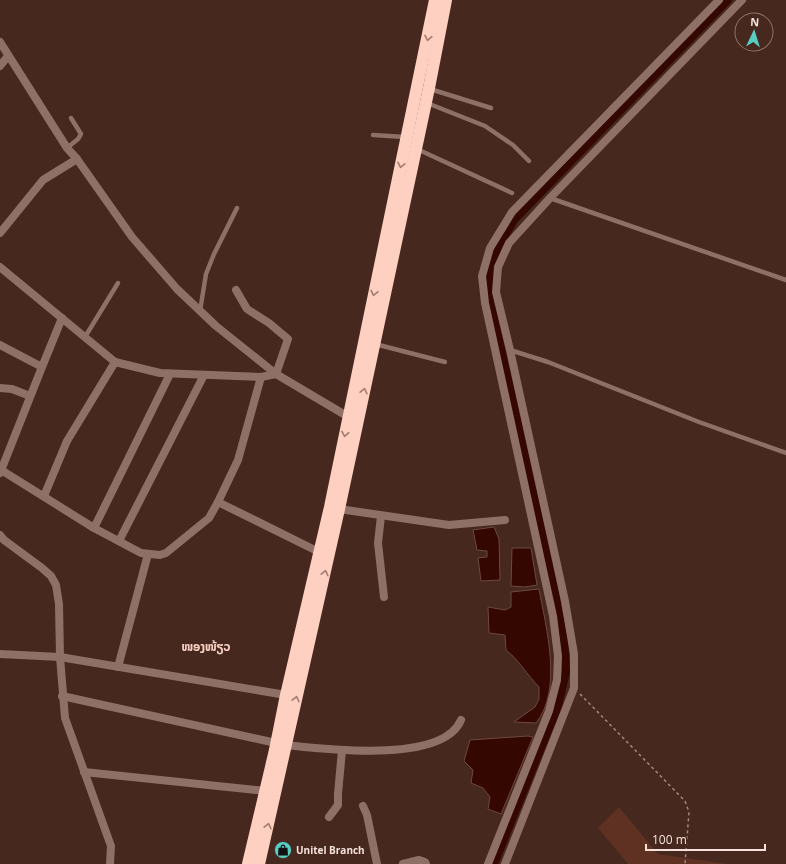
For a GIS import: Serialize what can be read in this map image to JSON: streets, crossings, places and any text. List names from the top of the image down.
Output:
{
  "districts": ["ໜອງໜ້ຽວ"],
  "places": {
    "shop": ["Unitel Branch"]
  },
  "scale_bar": "100 m",
  "north": "top"
}
